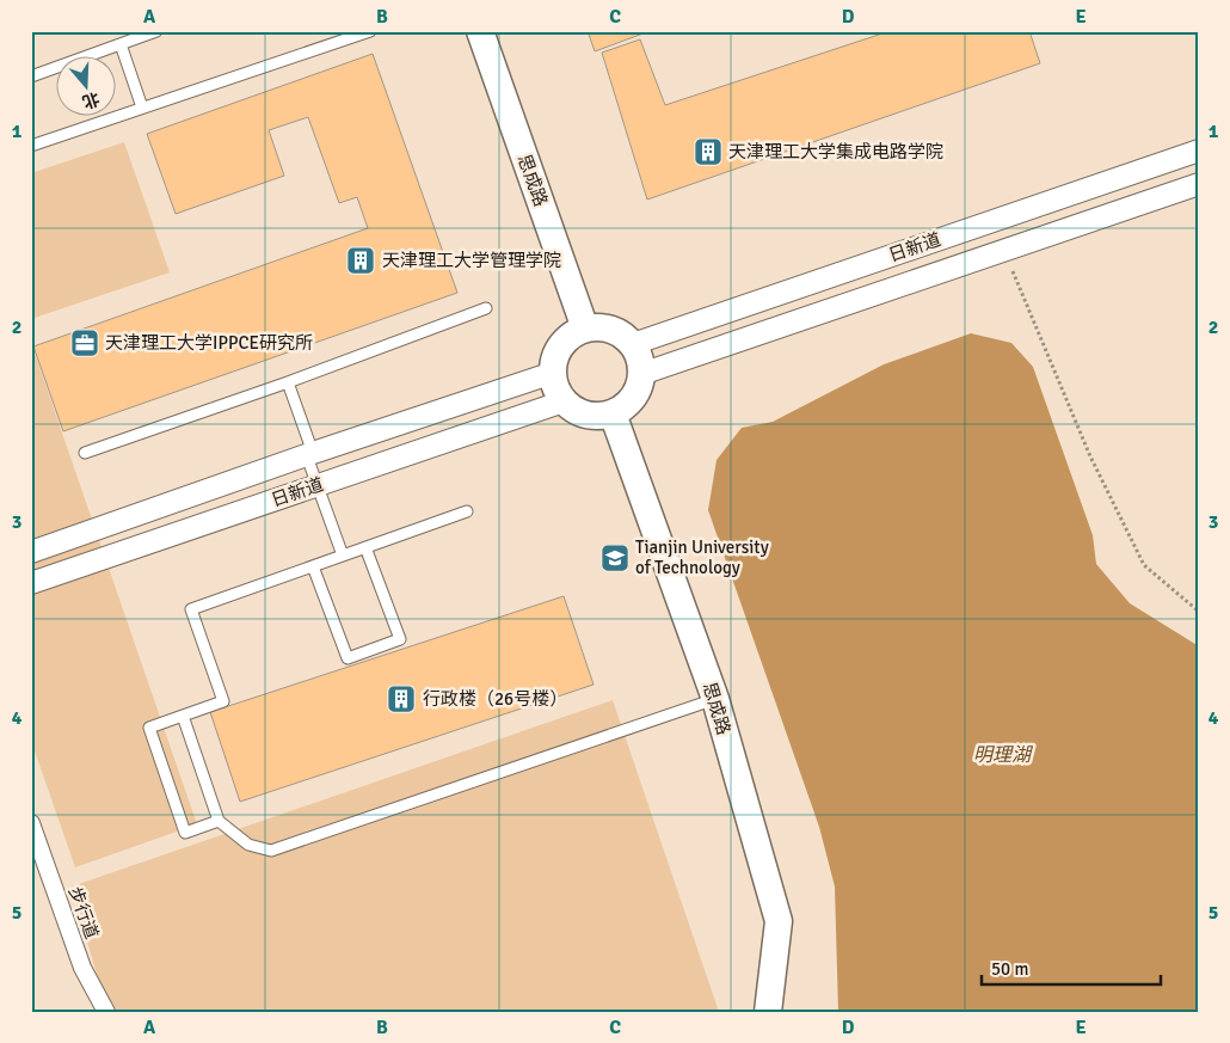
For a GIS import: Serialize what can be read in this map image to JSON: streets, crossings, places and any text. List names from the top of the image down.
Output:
{
  "streets": {
    "street": ["思成路", "日新道", "步行道"]
  },
  "crossings": [
    ["思成路", "日新道"]
  ],
  "water": ["明理湖"],
  "places": {
    "building": ["天津理工大学集成电路学院", "天津理工大学管理学院", "行政楼（26号楼）"],
    "office": ["天津理工大学IPPCE研究所"],
    "school or university": ["Tianjin University of Technology"]
  },
  "scale_bar": "50 m",
  "north": "bottom",
  "grid": {
    "columns": [
      "A",
      "B",
      "C",
      "D",
      "E"
    ],
    "rows": [
      "1",
      "2",
      "3",
      "4",
      "5"
    ]
  }
}
